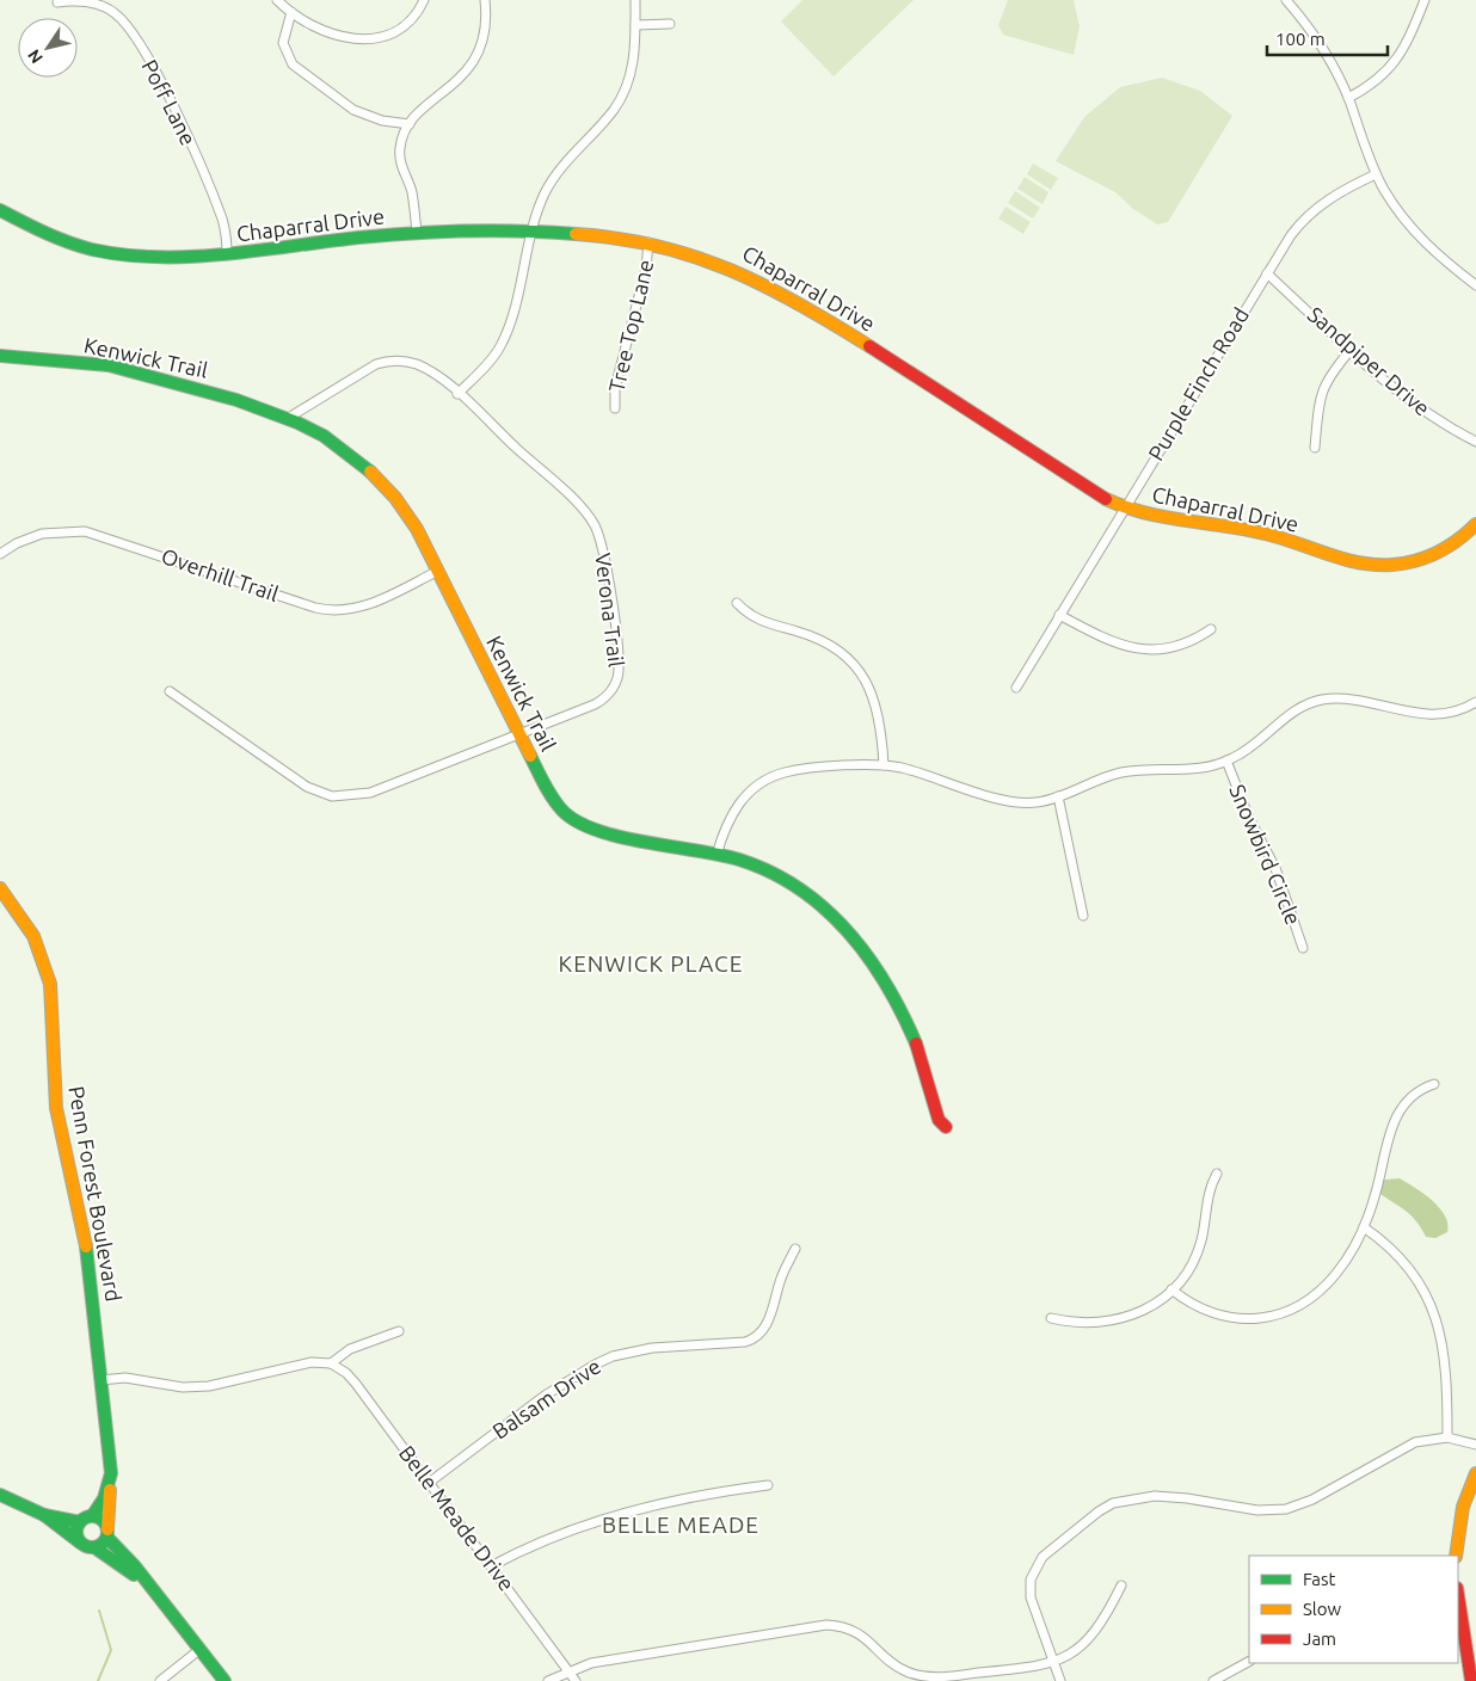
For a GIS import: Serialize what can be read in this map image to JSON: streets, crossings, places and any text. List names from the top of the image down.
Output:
{
  "streets": {
    "street": [
      "Poff Lane",
      "Chaparral Drive",
      "Tree Top Lane",
      "Kenwick Trail",
      "Sandpiper Drive",
      "Purple Finch Road",
      "Overhill Trail",
      "Verona Trail",
      "Snowbird Circle",
      "Penn Forest Boulevard",
      "Balsam Drive",
      "Belle Meade Drive"
    ]
  },
  "crossings": [
    ["Poff Lane", "Chaparral Drive"],
    ["Chaparral Drive", "Tree Top Lane"],
    ["Chaparral Drive", "Purple Finch Road"],
    ["Kenwick Trail", "Overhill Trail"],
    ["Kenwick Trail", "Verona Trail"],
    ["Sandpiper Drive", "Purple Finch Road"],
    ["Balsam Drive", "Belle Meade Drive"]
  ],
  "districts": ["KENWICK PLACE", "BELLE MEADE"],
  "legend": ["Fast", "Slow", "Jam"],
  "scale_bar": "100 m",
  "north": "bottom left"
}
